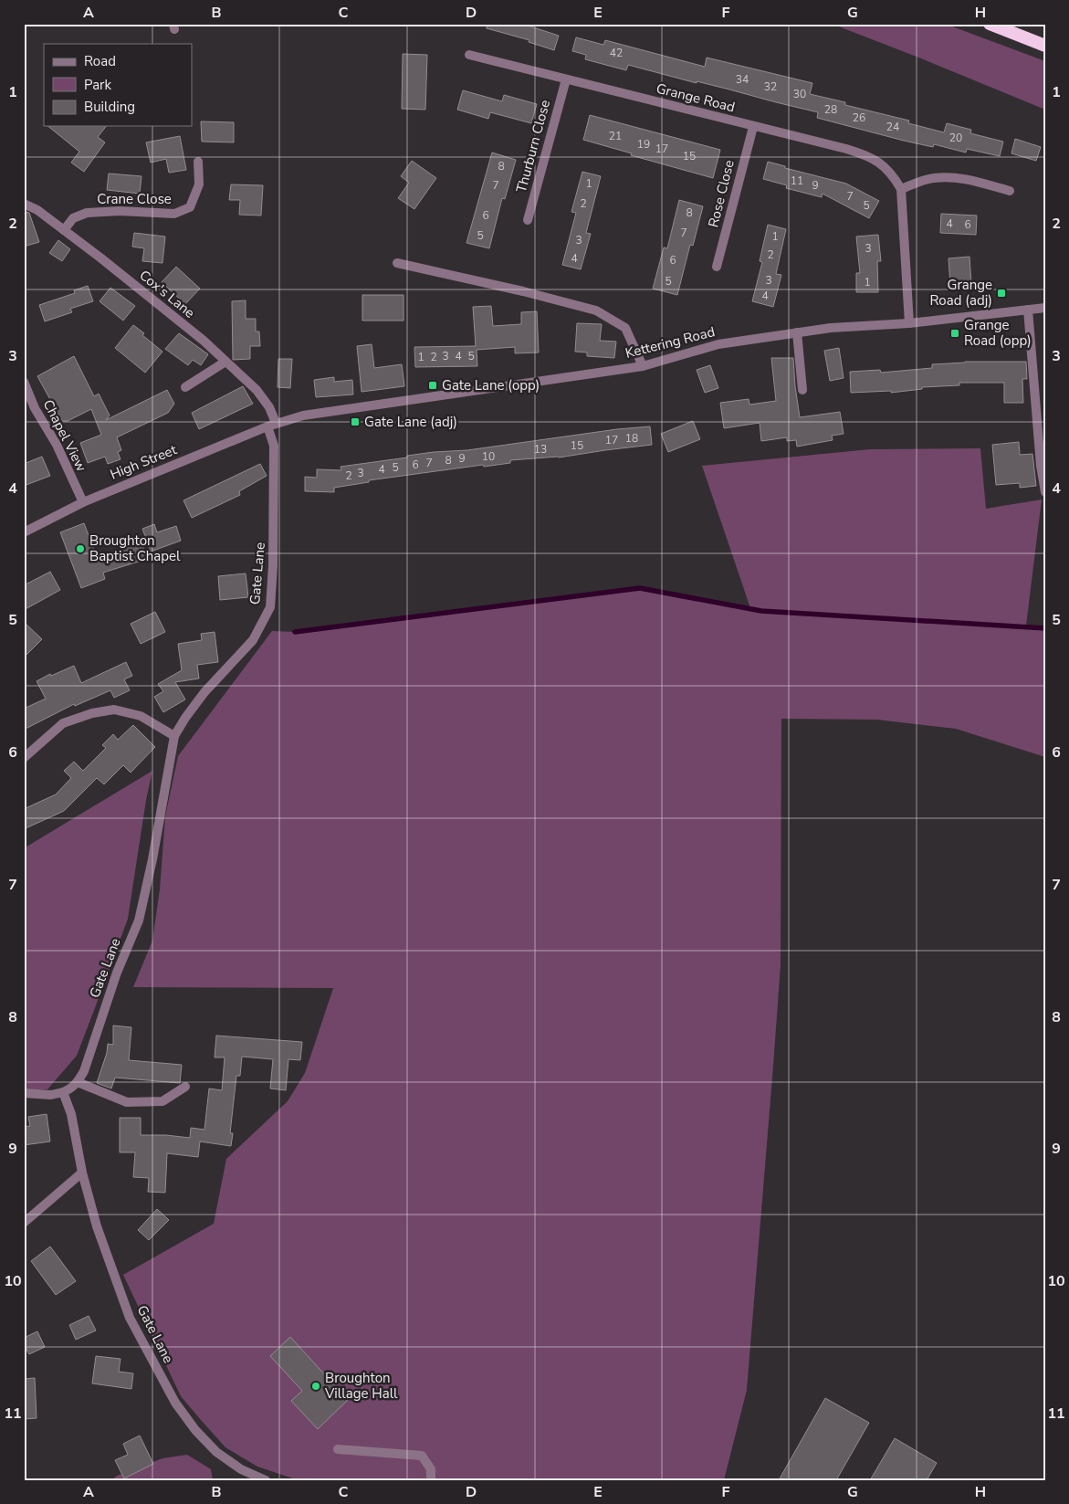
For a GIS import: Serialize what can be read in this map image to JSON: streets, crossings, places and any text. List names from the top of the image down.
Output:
{
  "streets": {
    "street": [
      "Grange Road",
      "Thurburn Close",
      "Rose Close",
      "Crane Close",
      "Cox's Lane",
      "Kettering Road",
      "Chapel View",
      "High Street",
      "Gate Lane"
    ]
  },
  "crossings": [
    ["Grange Road", "Thurburn Close"],
    ["Grange Road", "Rose Close"],
    ["Crane Close", "Cox's Lane"],
    ["Cox's Lane", "Kettering Road"],
    ["Cox's Lane", "High Street"],
    ["Cox's Lane", "Gate Lane"],
    ["Kettering Road", "High Street"],
    ["Kettering Road", "Gate Lane"],
    ["Chapel View", "High Street"],
    ["High Street", "Gate Lane"]
  ],
  "places": {
    "transit": [
      "Grange Road (adj)",
      "Grange Road (opp)",
      "Gate Lane (opp)",
      "Gate Lane (adj)"
    ],
    "other": ["Broughton Baptist Chapel", "Broughton Village Hall"]
  },
  "house_numbers": [
    "42",
    "34",
    "32",
    "30",
    "28",
    "26",
    "24",
    "21",
    "20",
    "19",
    "17",
    "15",
    "8",
    "11",
    "1",
    "7",
    "9",
    "7",
    "2",
    "5",
    "8",
    "6",
    "4",
    "6",
    "7",
    "5",
    "1",
    "3",
    "3",
    "2",
    "4",
    "6",
    "3",
    "5",
    "1",
    "4",
    "3",
    "4",
    "5",
    "1",
    "2",
    "18",
    "17",
    "15",
    "13",
    "10",
    "9",
    "8",
    "7",
    "6",
    "5",
    "4",
    "3",
    "2"
  ],
  "legend": ["Road", "Park", "Building"],
  "grid": {
    "columns": [
      "A",
      "B",
      "C",
      "D",
      "E",
      "F",
      "G",
      "H"
    ],
    "rows": [
      "1",
      "2",
      "3",
      "4",
      "5",
      "6",
      "7",
      "8",
      "9",
      "10",
      "11"
    ]
  }
}
